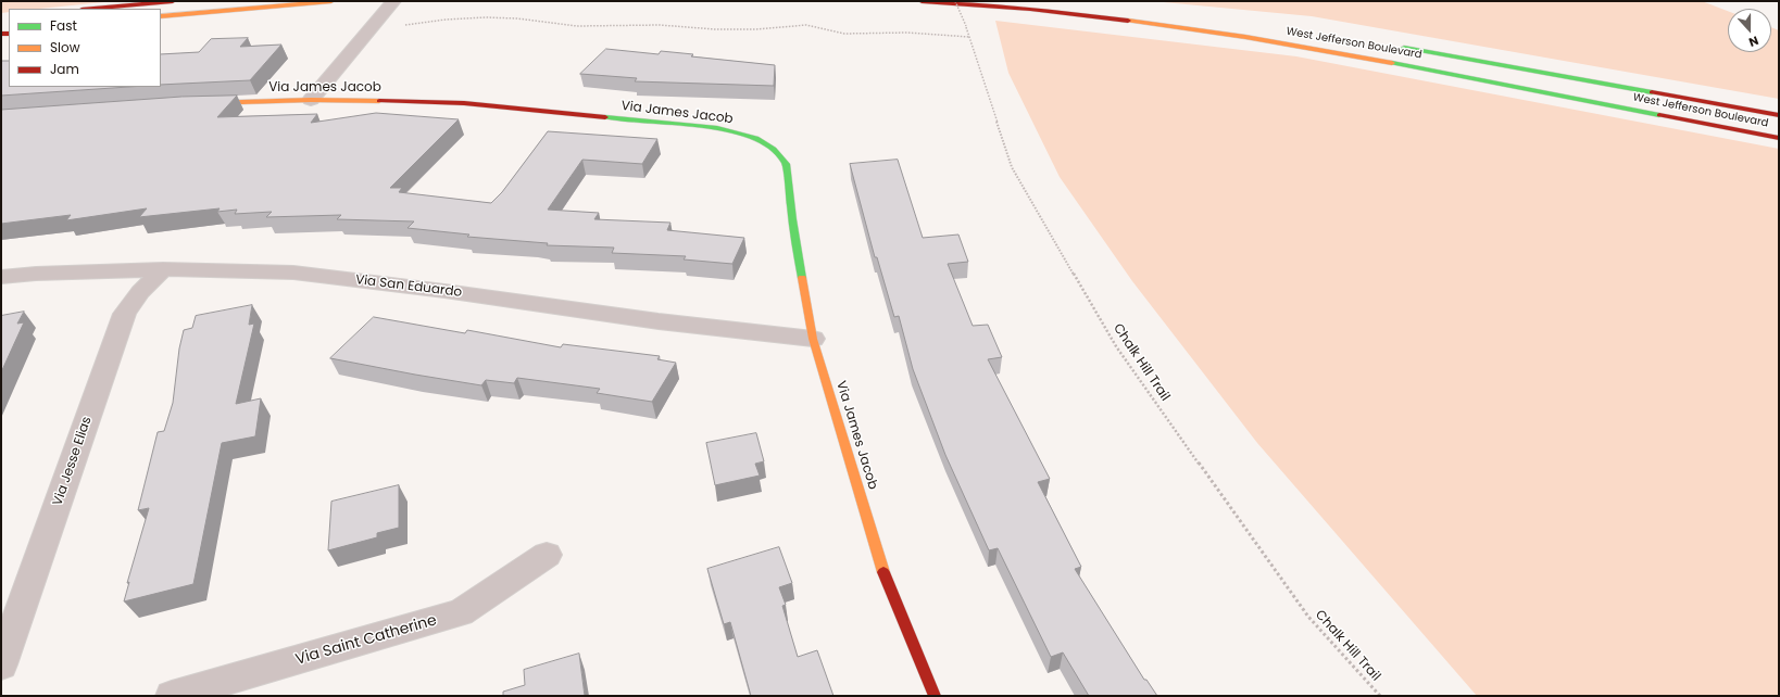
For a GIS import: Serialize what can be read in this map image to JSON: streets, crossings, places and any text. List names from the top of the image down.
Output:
{
  "streets": {
    "main road": ["West Jefferson Boulevard", "Via James Jacob"],
    "street": ["Via San Eduardo", "Via Jesse Elias", "Via Saint Catherine"],
    "path": ["Chalk Hill Trail"]
  },
  "crossings": [
    ["Via James Jacob", "Via San Eduardo"],
    ["Via San Eduardo", "Via Jesse Elias"]
  ],
  "legend": ["Fast", "Slow", "Jam"],
  "north": "bottom"
}
